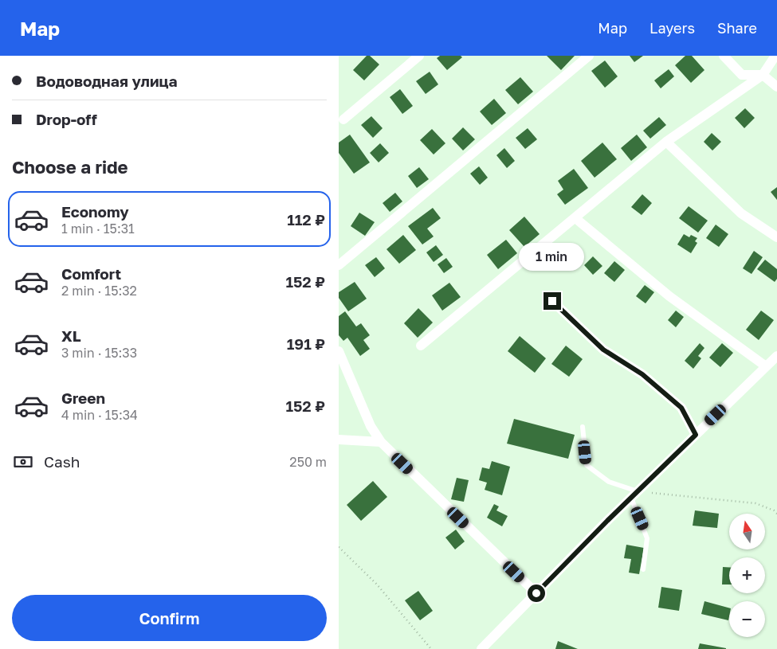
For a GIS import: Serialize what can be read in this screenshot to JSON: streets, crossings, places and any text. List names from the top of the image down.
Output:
{
  "north": "top",
  "page": {
    "header": "Map",
    "nav": ["Map", "Layers", "Share"],
    "banner": ["Водоводная улица", "Drop-off"],
    "heading": "Choose a ride",
    "list": [
      {
        "name": "Economy",
        "note": "1 min · 15:31",
        "value": "112 ₽"
      },
      {
        "name": "Comfort",
        "note": "2 min · 15:32",
        "value": "152 ₽"
      },
      {
        "name": "XL",
        "note": "3 min · 15:33",
        "value": "191 ₽"
      },
      {
        "name": "Green",
        "note": "4 min · 15:34",
        "value": "152 ₽"
      }
    ],
    "bubble": "1 min",
    "pay": ["Cash", "250 m"],
    "map_buttons": ["+", "−"],
    "buttons": "Confirm"
  }
}
